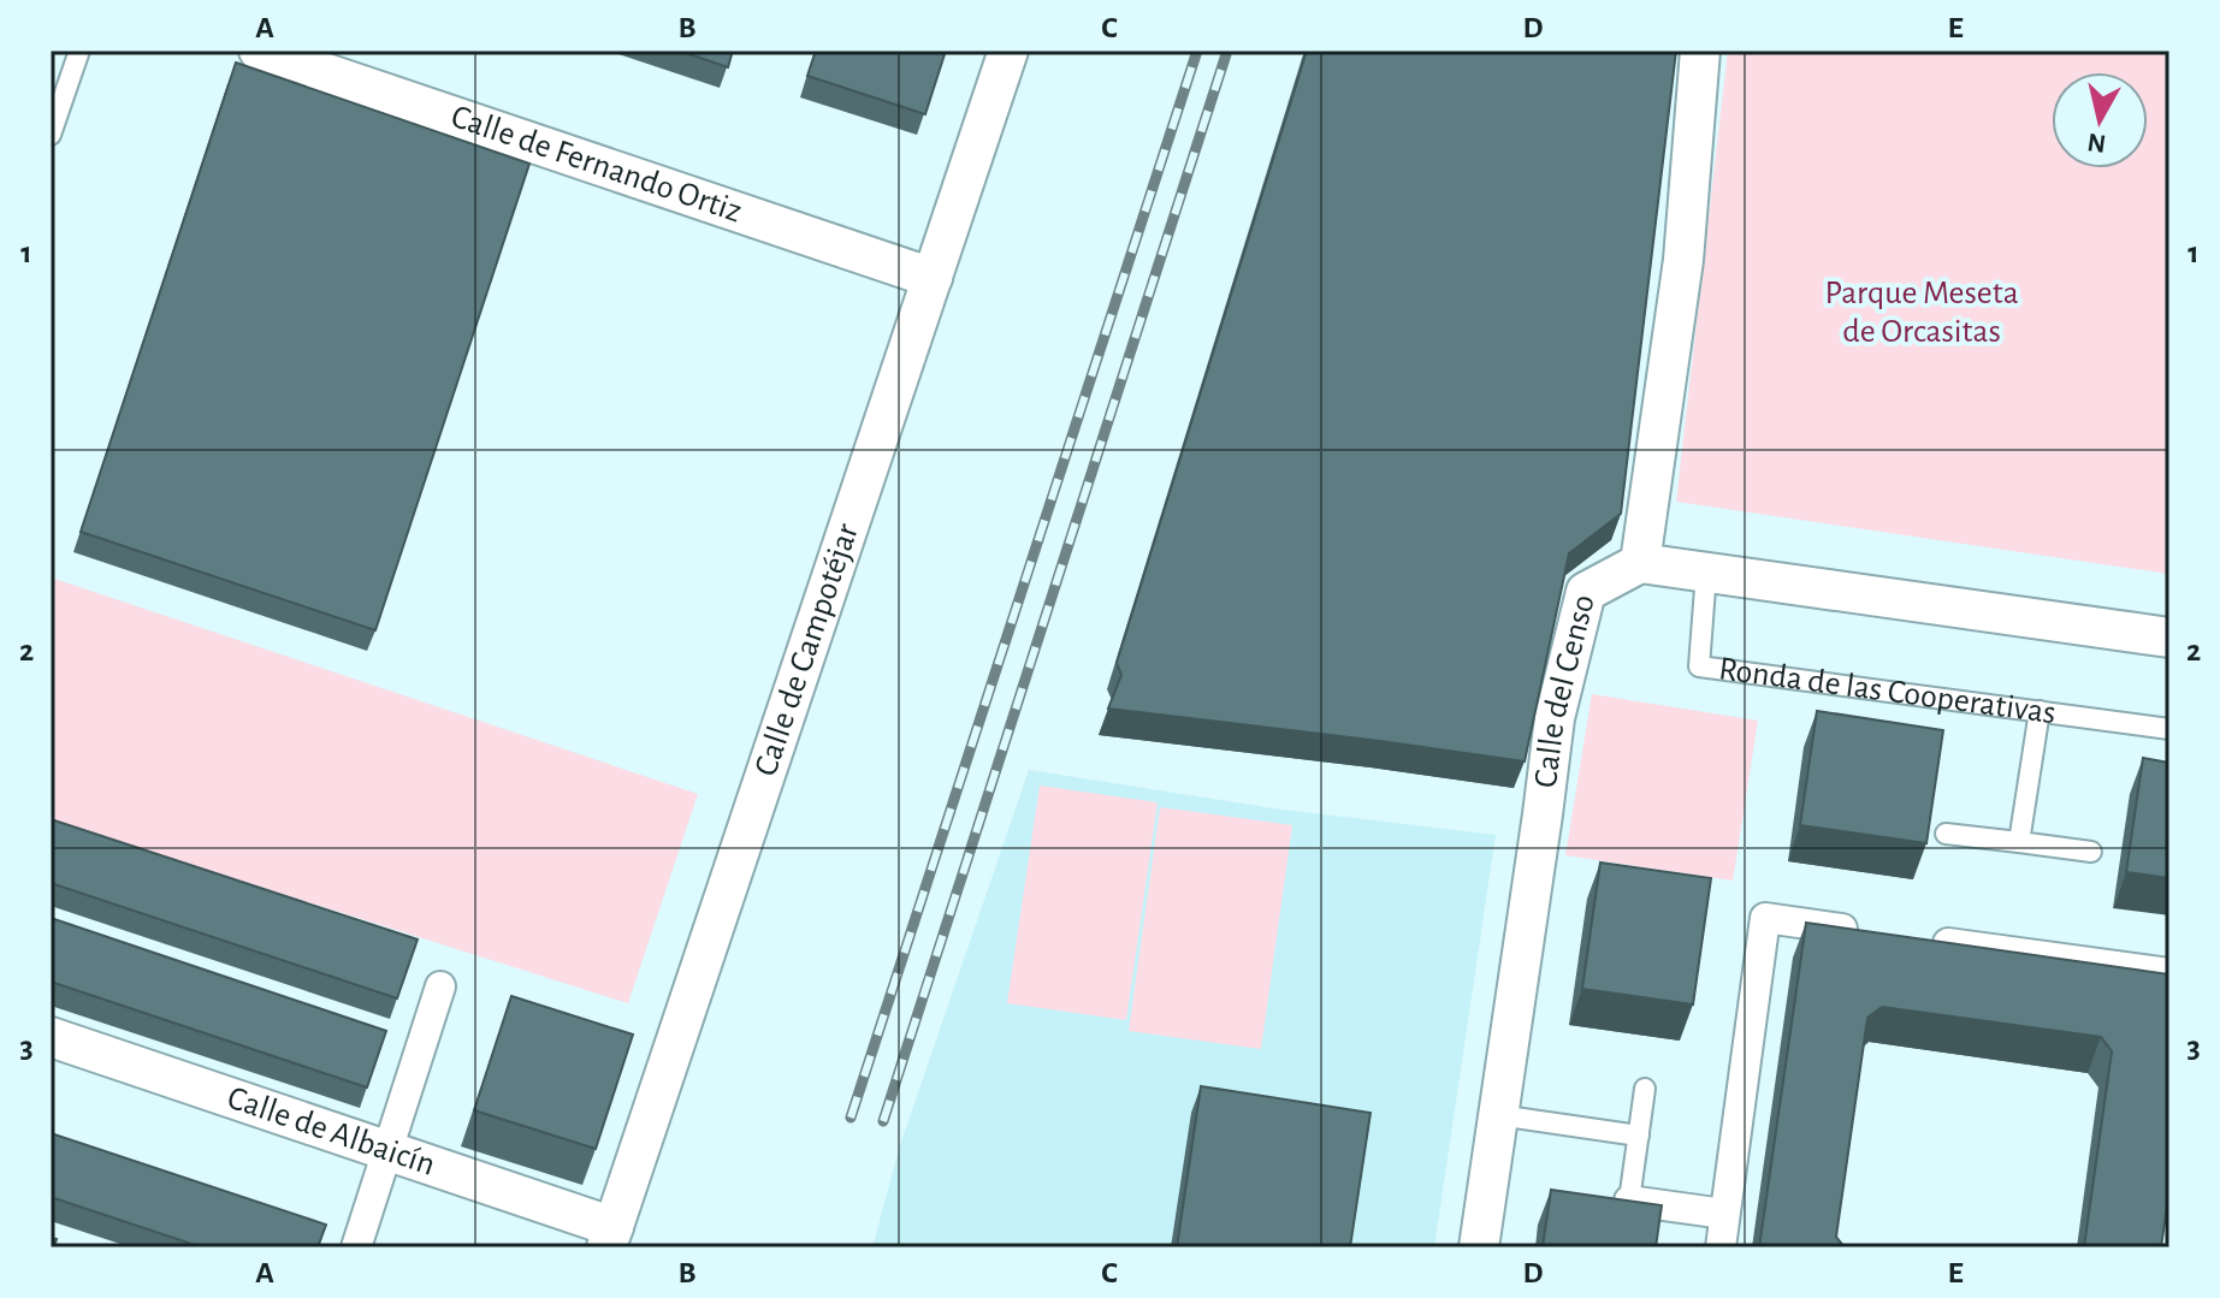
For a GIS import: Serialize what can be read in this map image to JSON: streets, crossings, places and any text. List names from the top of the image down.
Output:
{
  "streets": {
    "street": [
      "Calle de Fernando Ortiz",
      "Calle de Campotéjar",
      "Calle del Censo",
      "Calle de Albaicín"
    ],
    "lane": ["Ronda de las Cooperativas"]
  },
  "crossings": [
    ["Calle de Fernando Ortiz", "Calle de Campotéjar"],
    ["Calle de Campotéjar", "Calle de Albaicín"]
  ],
  "parks": ["Parque Meseta de Orcasitas"],
  "north": "bottom",
  "grid": {
    "columns": [
      "A",
      "B",
      "C",
      "D",
      "E"
    ],
    "rows": ["1", "2", "3"]
  }
}
